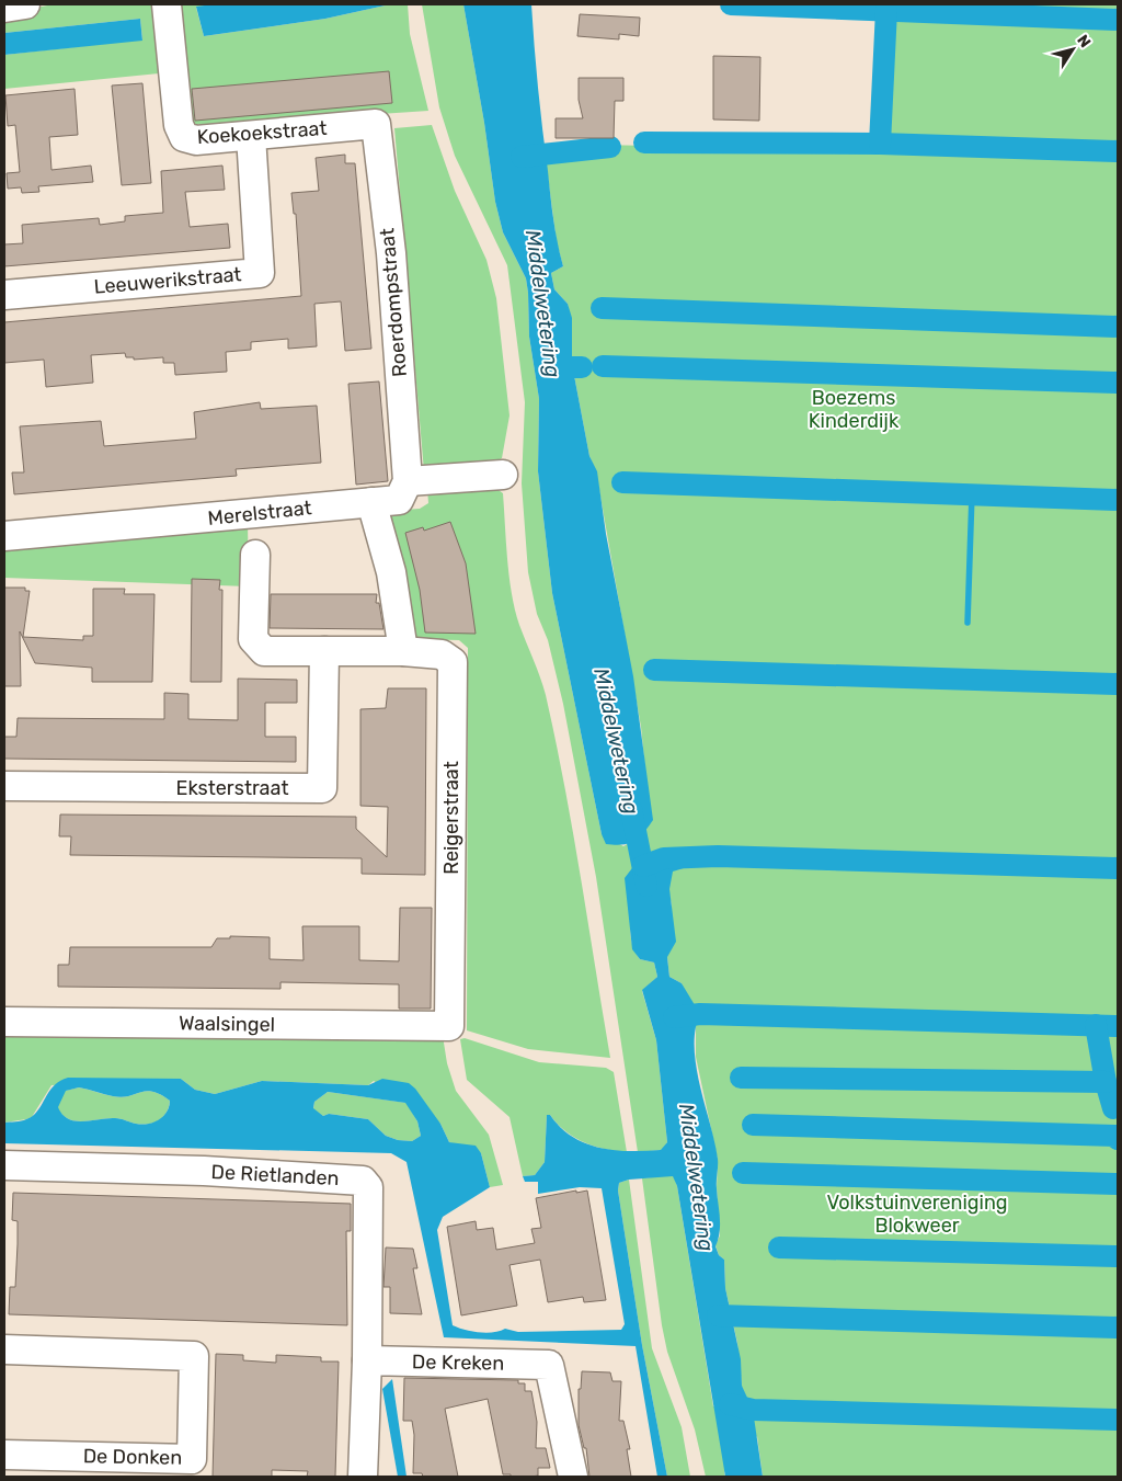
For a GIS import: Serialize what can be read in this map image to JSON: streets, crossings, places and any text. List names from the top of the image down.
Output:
{
  "streets": {
    "street": [
      "Koekoekstraat",
      "Leeuwerikstraat",
      "Roerdompstraat",
      "Merelstraat",
      "Eksterstraat",
      "Reigerstraat",
      "Waalsingel",
      "De Rietlanden",
      "De Kreken",
      "De Donken"
    ]
  },
  "crossings": [
    ["Koekoekstraat", "Leeuwerikstraat"],
    ["Koekoekstraat", "Roerdompstraat"],
    ["Roerdompstraat", "Merelstraat"],
    ["Eksterstraat", "Reigerstraat"],
    ["Reigerstraat", "Waalsingel"],
    ["De Rietlanden", "De Kreken"]
  ],
  "water": ["Middelwetering"],
  "parks": ["Boezems Kinderdijk", "Volkstuinvereniging Blokweer"],
  "north": "top right"
}
